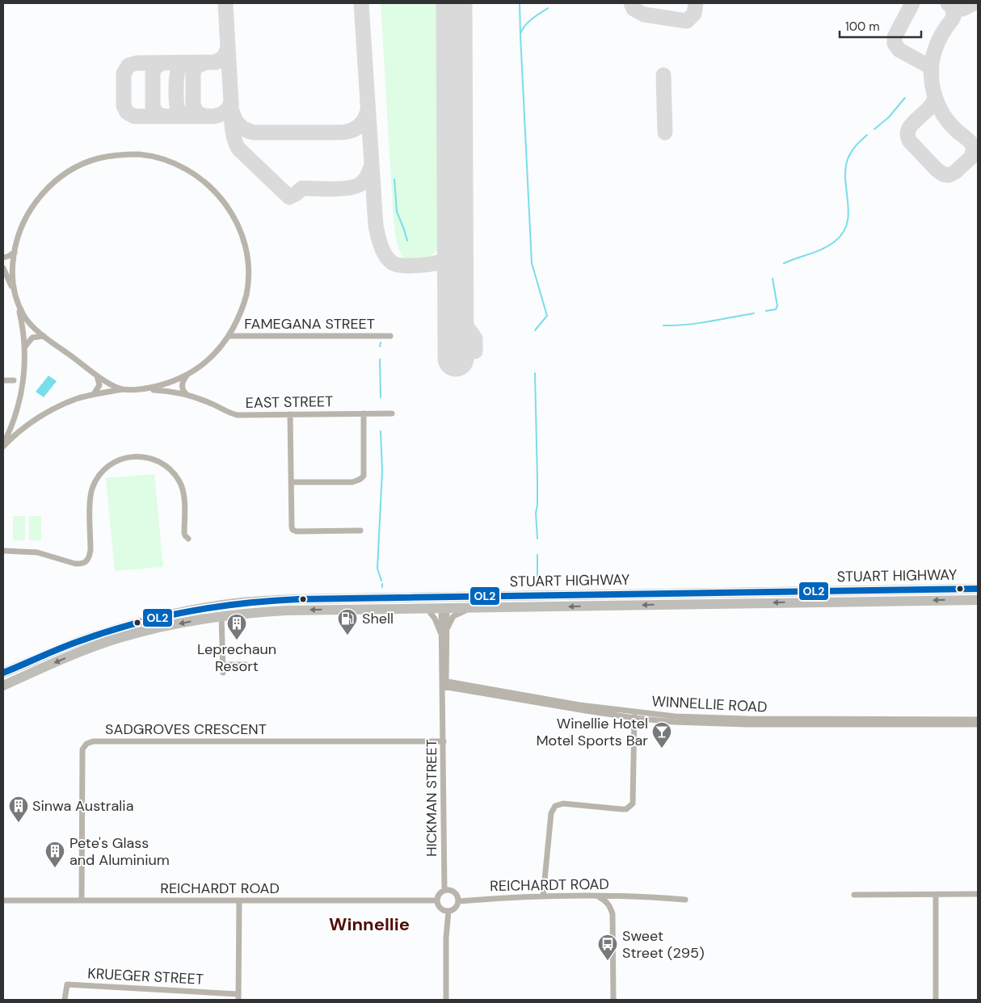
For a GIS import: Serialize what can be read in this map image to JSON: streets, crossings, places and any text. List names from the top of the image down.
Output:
{
  "streets": {
    "highway": ["STUART HIGHWAY"],
    "street": [
      "FAMEGANA STREET",
      "EAST STREET",
      "WINNELLIE ROAD",
      "SADGROVES CRESCENT",
      "HICKMAN STREET",
      "REICHARDT ROAD",
      "KRUEGER STREET"
    ]
  },
  "crossings": [
    ["STUART HIGHWAY", "HICKMAN STREET"],
    ["WINNELLIE ROAD", "HICKMAN STREET"],
    ["SADGROVES CRESCENT", "HICKMAN STREET"],
    ["SADGROVES CRESCENT", "REICHARDT ROAD"],
    ["HICKMAN STREET", "REICHARDT ROAD"]
  ],
  "districts": ["Winnellie"],
  "places": {
    "fuel station": ["Shell"],
    "building": ["Leprechaun Resort", "Sinwa Australia", "Pete's Glass and Aluminium"],
    "bar": ["Winellie Hotel Motel Sports Bar"],
    "bus stop": ["Sweet Street (295)"]
  },
  "lines": ["transit line OL2"],
  "scale_bar": "100 m"
}
